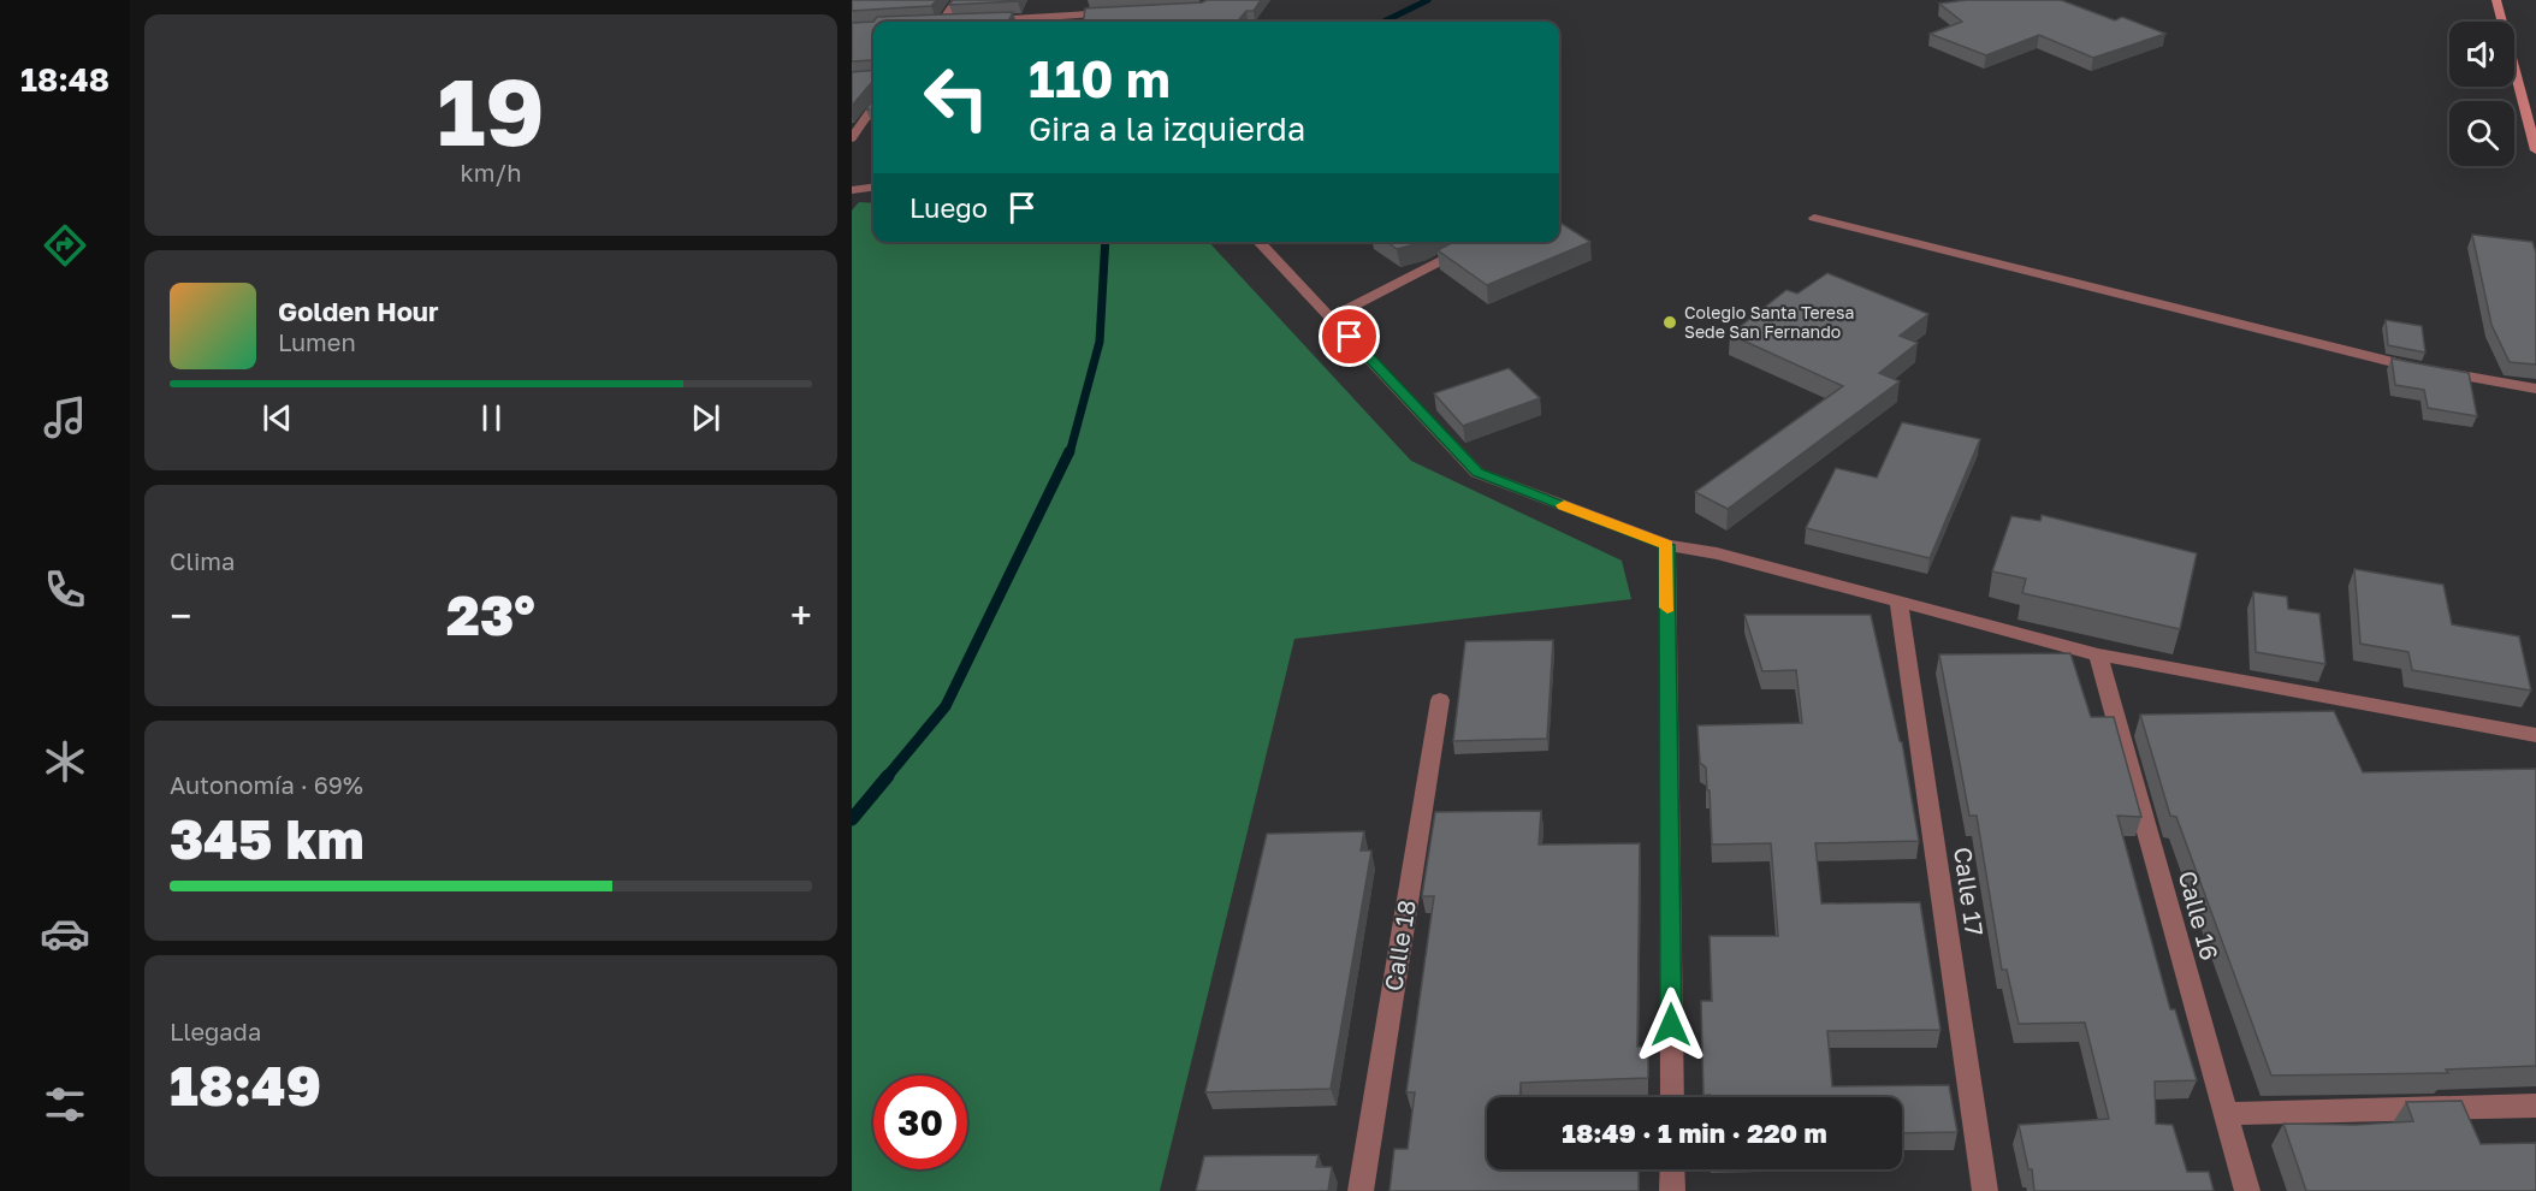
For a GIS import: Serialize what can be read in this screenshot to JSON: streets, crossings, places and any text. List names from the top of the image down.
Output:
{
  "streets": {
    "street": ["Calle 17", "Calle 16", "Calle 18"]
  },
  "places": ["Colegio Santa Teresa Sede San Fernando"],
  "page": {
    "tabs": "18:48",
    "tile": [
      ["19", "km/h"],
      "Clima",
      ["Autonomía · 69%", "345 km"],
      ["Llegada", "18:49"]
    ],
    "turn": ["110 m", "Gira a la izquierda"],
    "then": "Luego",
    "song": ["Golden Hour", "Lumen"],
    "heat": ["−", "23°", "+"],
    "limit": "30",
    "trip": "18:49 · 1 min · 220 m"
  }
}
